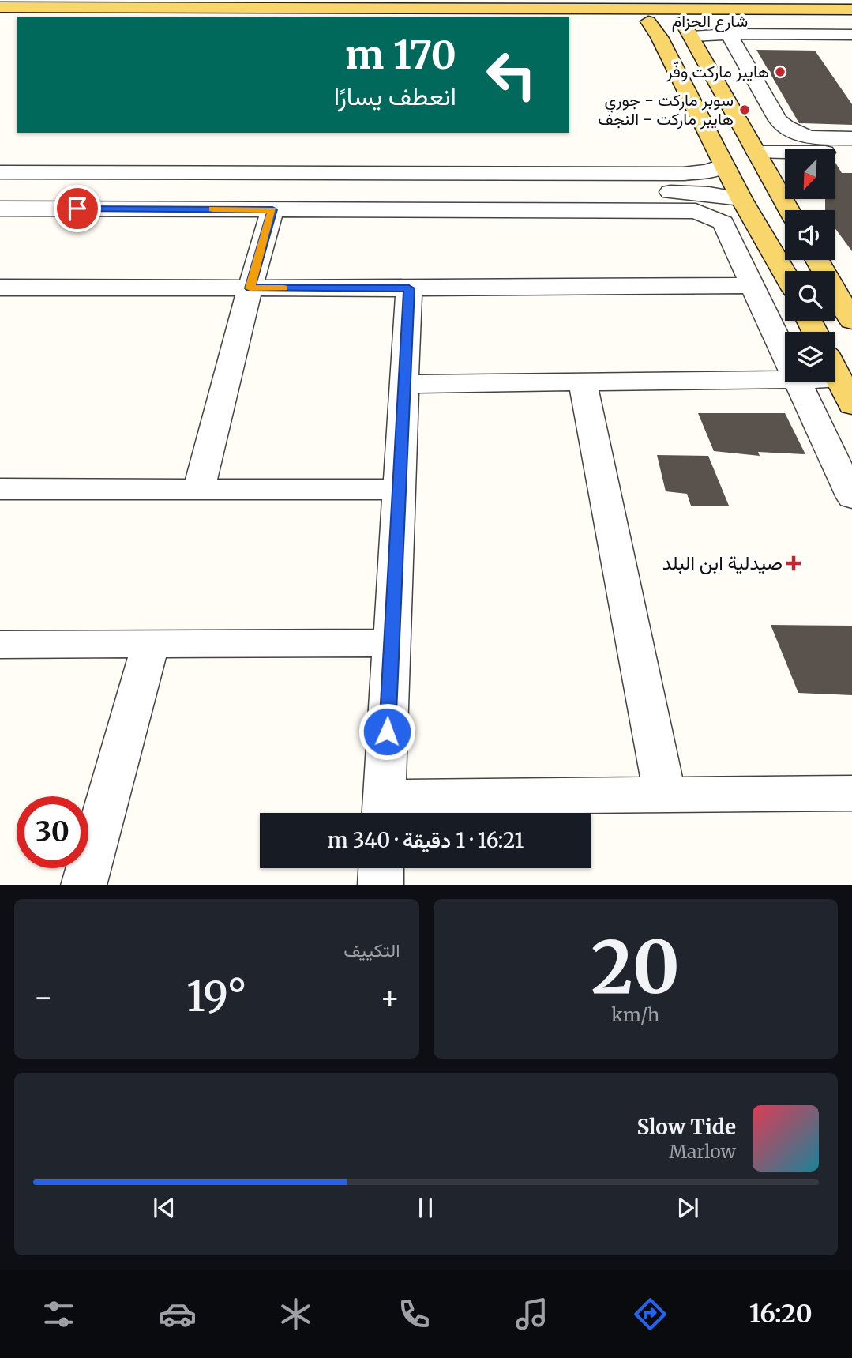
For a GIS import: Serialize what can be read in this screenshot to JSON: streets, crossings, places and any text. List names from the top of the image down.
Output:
{
  "streets": {
    "main road": ["شارع الحزام"]
  },
  "places": {
    "other": ["هايبر ماركت وفّر", "سوبر ماركت - جوري هايبر ماركت - النجف"],
    "health": ["صيدلية ابن البلد"]
  },
  "north": "bottom left",
  "page": {
    "turn": ["170 m", "انعطف يسارًا"],
    "limit": "30",
    "trip": "16:21 · 1 دقيقة · 340 m",
    "tile": [
      ["20", "km/h"],
      "التكييف"
    ],
    "heat": ["−", "19°", "+"],
    "song": ["Slow Tide", "Marlow"],
    "tabs": "16:20"
  }
}
